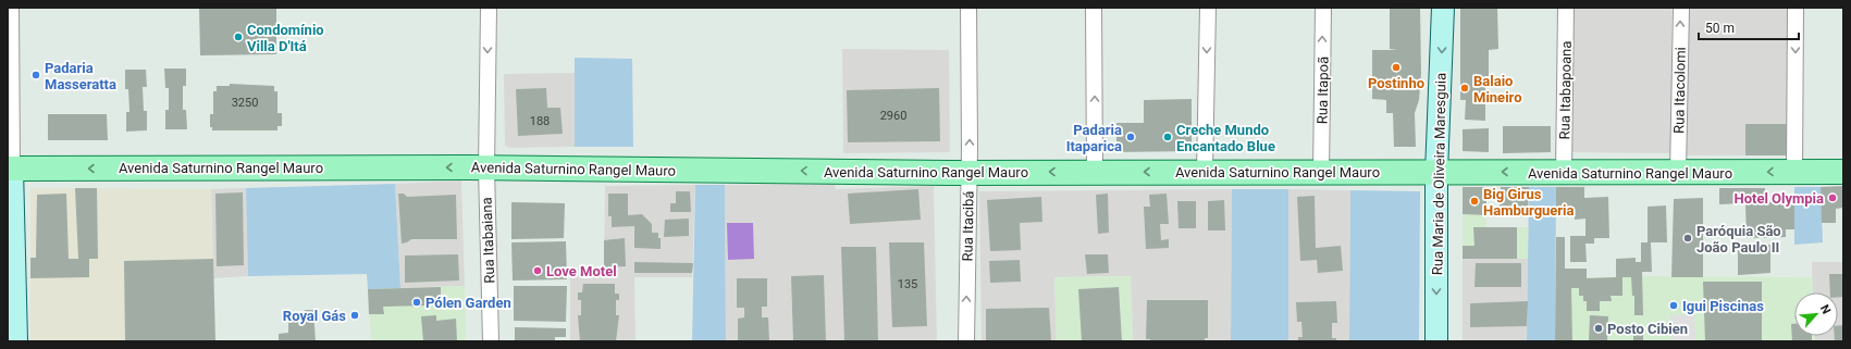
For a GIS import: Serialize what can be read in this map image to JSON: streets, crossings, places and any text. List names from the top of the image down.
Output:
{
  "streets": {
    "main road": ["Avenida Saturnino Rangel Mauro", "Rua Maria de Oliveira Maresguia"],
    "street": [
      "Rua Itapoã",
      "Rua Itabapoana",
      "Rua Itacolomi",
      "Rua Itacibá",
      "Rua Itabaiana"
    ]
  },
  "crossings": [
    ["Rua Itapoã", "Avenida Saturnino Rangel Mauro"],
    ["Rua Itabapoana", "Avenida Saturnino Rangel Mauro"],
    ["Rua Itacolomi", "Avenida Saturnino Rangel Mauro"],
    ["Avenida Saturnino Rangel Mauro", "Rua Maria de Oliveira Maresguia"],
    ["Avenida Saturnino Rangel Mauro", "Rua Itacibá"],
    ["Avenida Saturnino Rangel Mauro", "Rua Itabaiana"]
  ],
  "one_way": ["Avenida Saturnino Rangel Mauro", "Rua Maria de Oliveira Maresguia", "Rua Itabaiana"],
  "places": [
    "Condomínio Villa D'Itá",
    "Postinho",
    "Padaria Masseratta",
    "Balaio Mineiro",
    "Padaria Itaparica",
    "Creche Mundo Encantado Blue",
    "Hotel Olympia",
    "Big Girus Hamburgueria",
    "Paróquia São João Paulo II",
    "Love Motel",
    "Pólen Garden",
    "Igui Piscinas",
    "Royal Gás",
    "Posto Cibien"
  ],
  "house_numbers": [
    "3250",
    "2960",
    "188",
    "135"
  ],
  "scale_bar": "50 m",
  "north": "top right"
}
